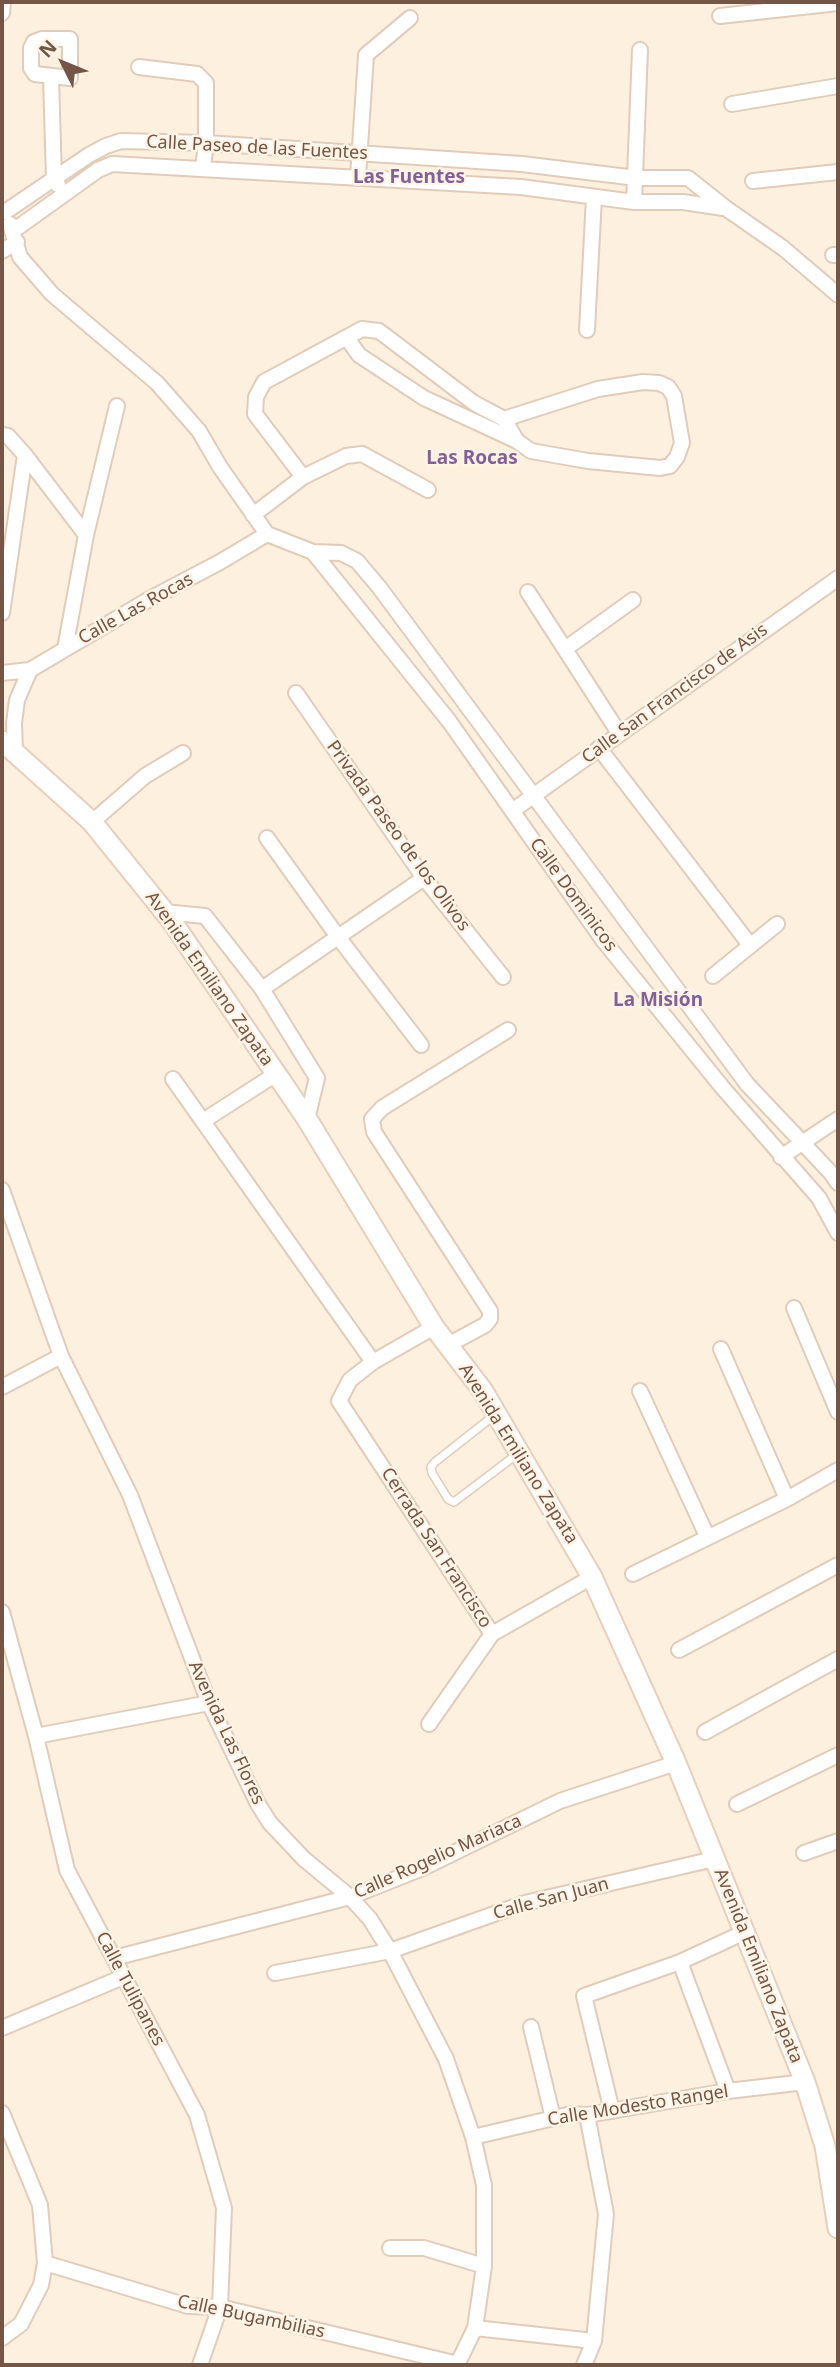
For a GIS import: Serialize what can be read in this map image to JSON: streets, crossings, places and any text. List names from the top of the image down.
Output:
{
  "streets": {
    "main road": ["Avenida Emiliano Zapata"],
    "street": [
      "Calle Paseo de las Fuentes",
      "Calle Las Rocas",
      "Calle San Francisco de Asis",
      "Privada Paseo de los Olivos",
      "Calle Dominicos",
      "Cerrada San Francisco",
      "Avenida Las Flores",
      "Calle Rogelio Mariaca",
      "Calle San Juan",
      "Calle Tulipanes",
      "Calle Modesto Rangel",
      "Calle Bugambilias"
    ]
  },
  "crossings": [
    ["Calle Las Rocas", "Calle Dominicos"],
    ["Calle San Francisco de Asis", "Calle Dominicos"],
    ["Avenida Emiliano Zapata", "Cerrada San Francisco"],
    ["Avenida Emiliano Zapata", "Calle Rogelio Mariaca"],
    ["Avenida Emiliano Zapata", "Calle San Juan"],
    ["Avenida Emiliano Zapata", "Calle Modesto Rangel"],
    ["Avenida Las Flores", "Calle Rogelio Mariaca"],
    ["Avenida Las Flores", "Calle San Juan"],
    ["Avenida Las Flores", "Calle Modesto Rangel"],
    ["Avenida Las Flores", "Calle Bugambilias"],
    ["Calle Rogelio Mariaca", "Calle Tulipanes"],
    ["Calle Tulipanes", "Calle Bugambilias"]
  ],
  "districts": ["Las Fuentes", "Las Rocas", "La Misión"],
  "north": "top left"
}
